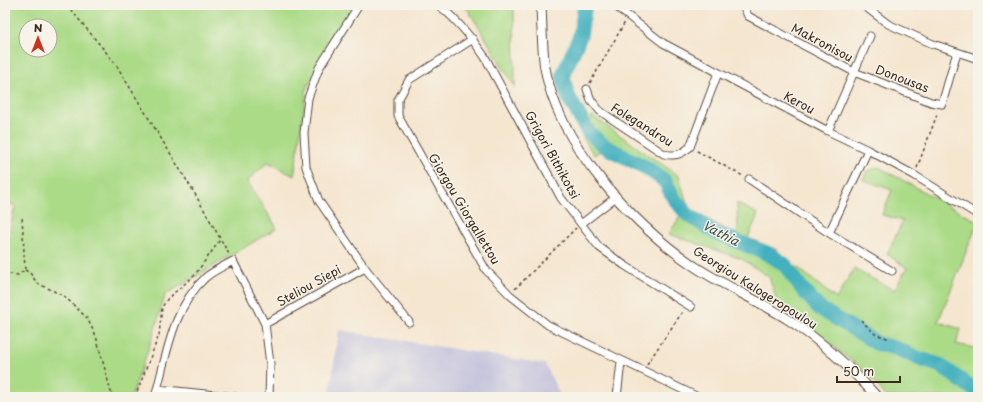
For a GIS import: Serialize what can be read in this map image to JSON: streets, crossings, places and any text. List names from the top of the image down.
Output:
{
  "streets": {
    "street": [
      "Makronisou",
      "Donousas",
      "Kerou",
      "Folegandrou",
      "Grigori Bithikotsi",
      "Giorgou Giorgallettou",
      "Steliou Siepi",
      "Georgiou Kalogeropoulou"
    ]
  },
  "crossings": [
    ["Makronisou", "Donousas"],
    ["Kerou", "Folegandrou"],
    ["Grigori Bithikotsi", "Giorgou Giorgallettou"]
  ],
  "water": ["Vathia"],
  "scale_bar": "50 m",
  "north": "top"
}
